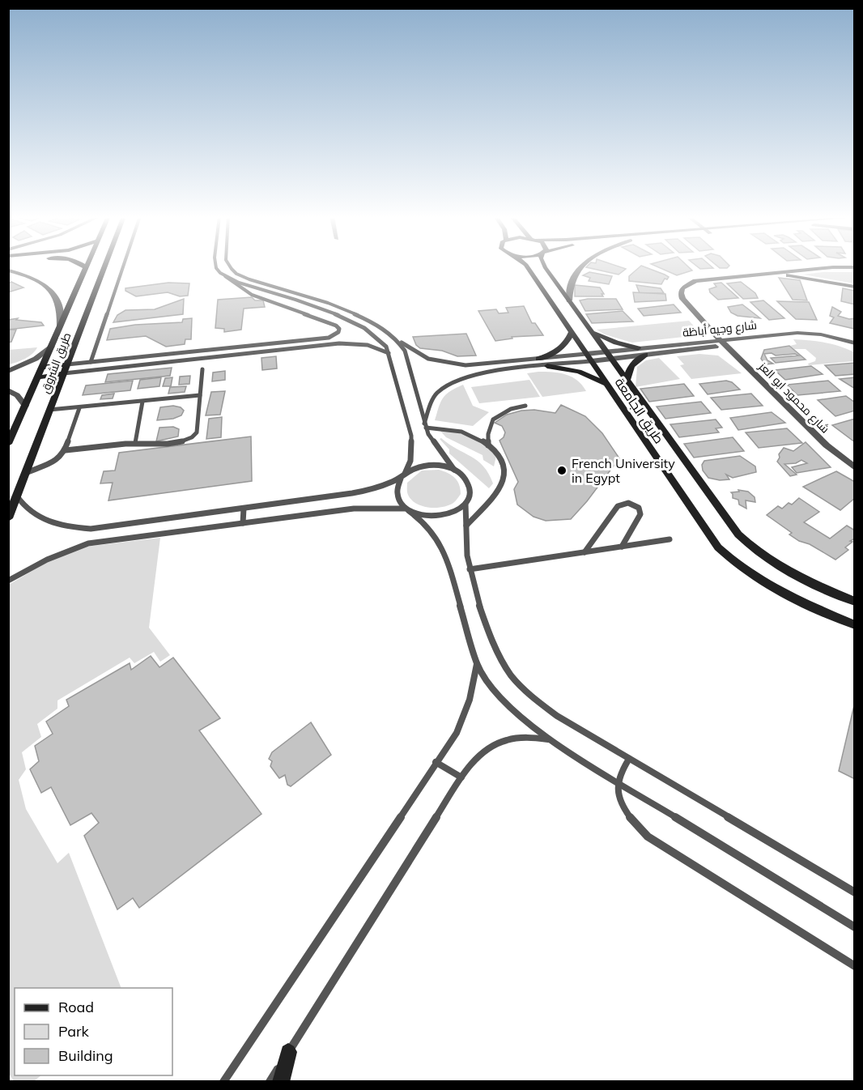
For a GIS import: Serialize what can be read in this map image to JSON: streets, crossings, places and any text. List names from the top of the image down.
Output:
{
  "streets": {
    "street": [
      "شارع وجيه أباظة",
      "طريق الشروق",
      "شارع محمود ابو العز",
      "طريق الجامعة"
    ]
  },
  "crossings": [
    ["شارع وجيه أباظة", "شارع محمود ابو العز"],
    ["شارع وجيه أباظة", "طريق الجامعة"]
  ],
  "places": ["French University in Egypt"],
  "legend": ["Road", "Park", "Building"]
}
